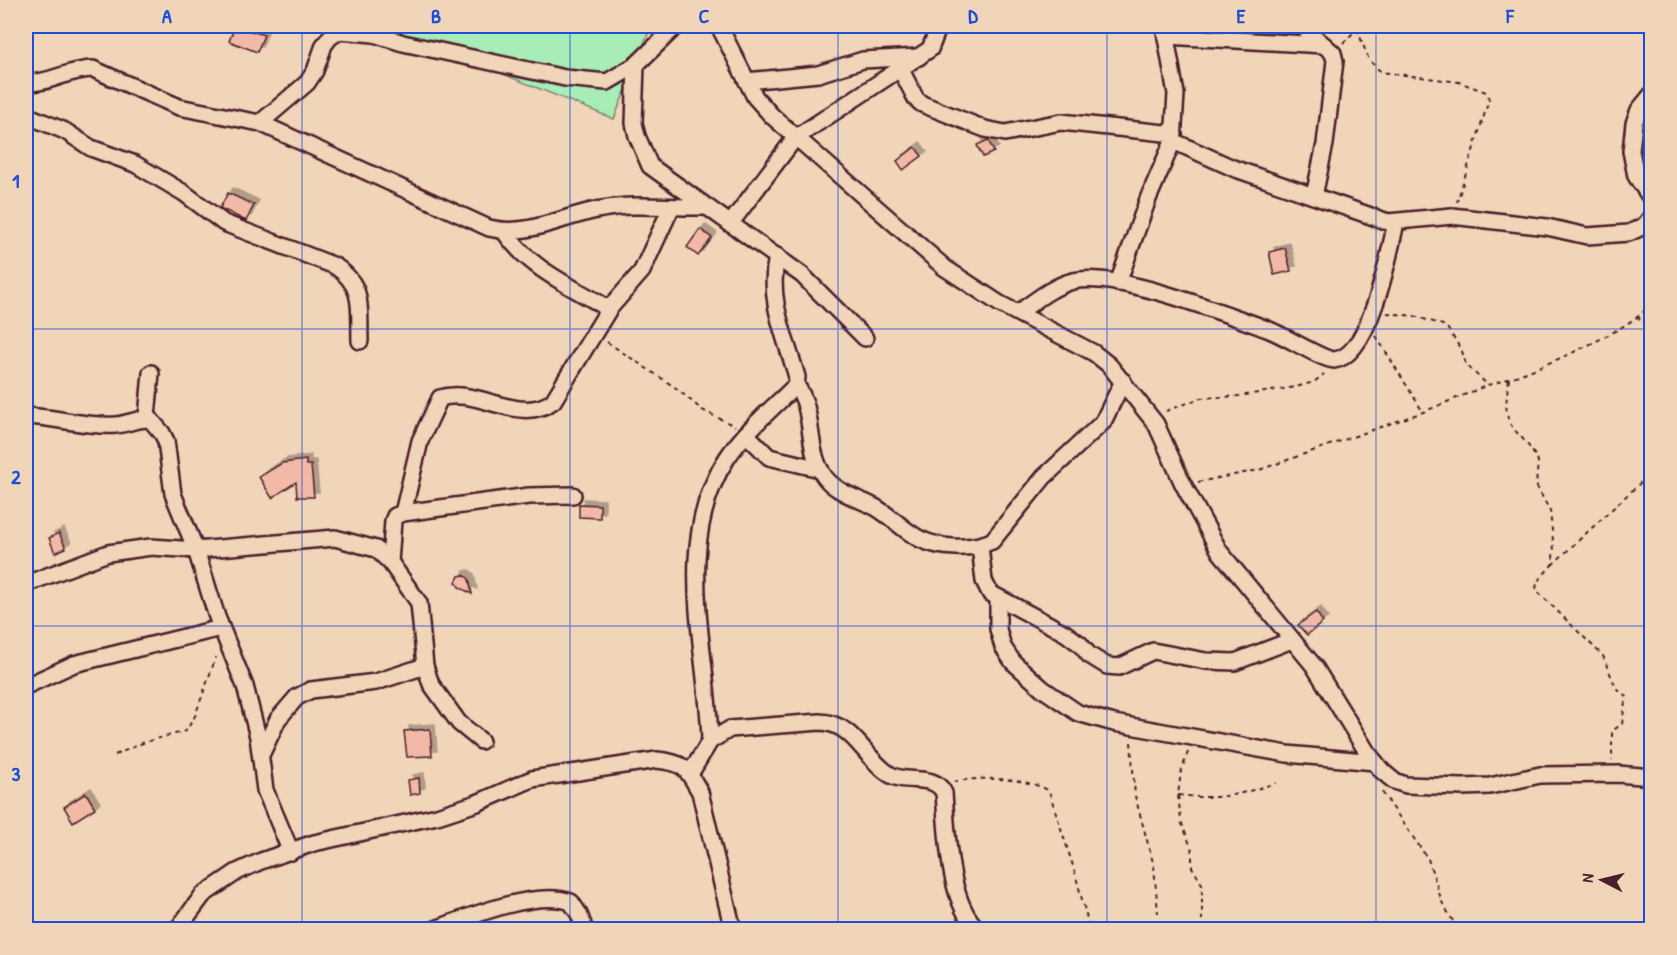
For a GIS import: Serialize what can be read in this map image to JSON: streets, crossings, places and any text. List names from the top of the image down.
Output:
{
  "north": "left",
  "grid": {
    "columns": [
      "A",
      "B",
      "C",
      "D",
      "E",
      "F"
    ],
    "rows": ["1", "2", "3"]
  }
}
